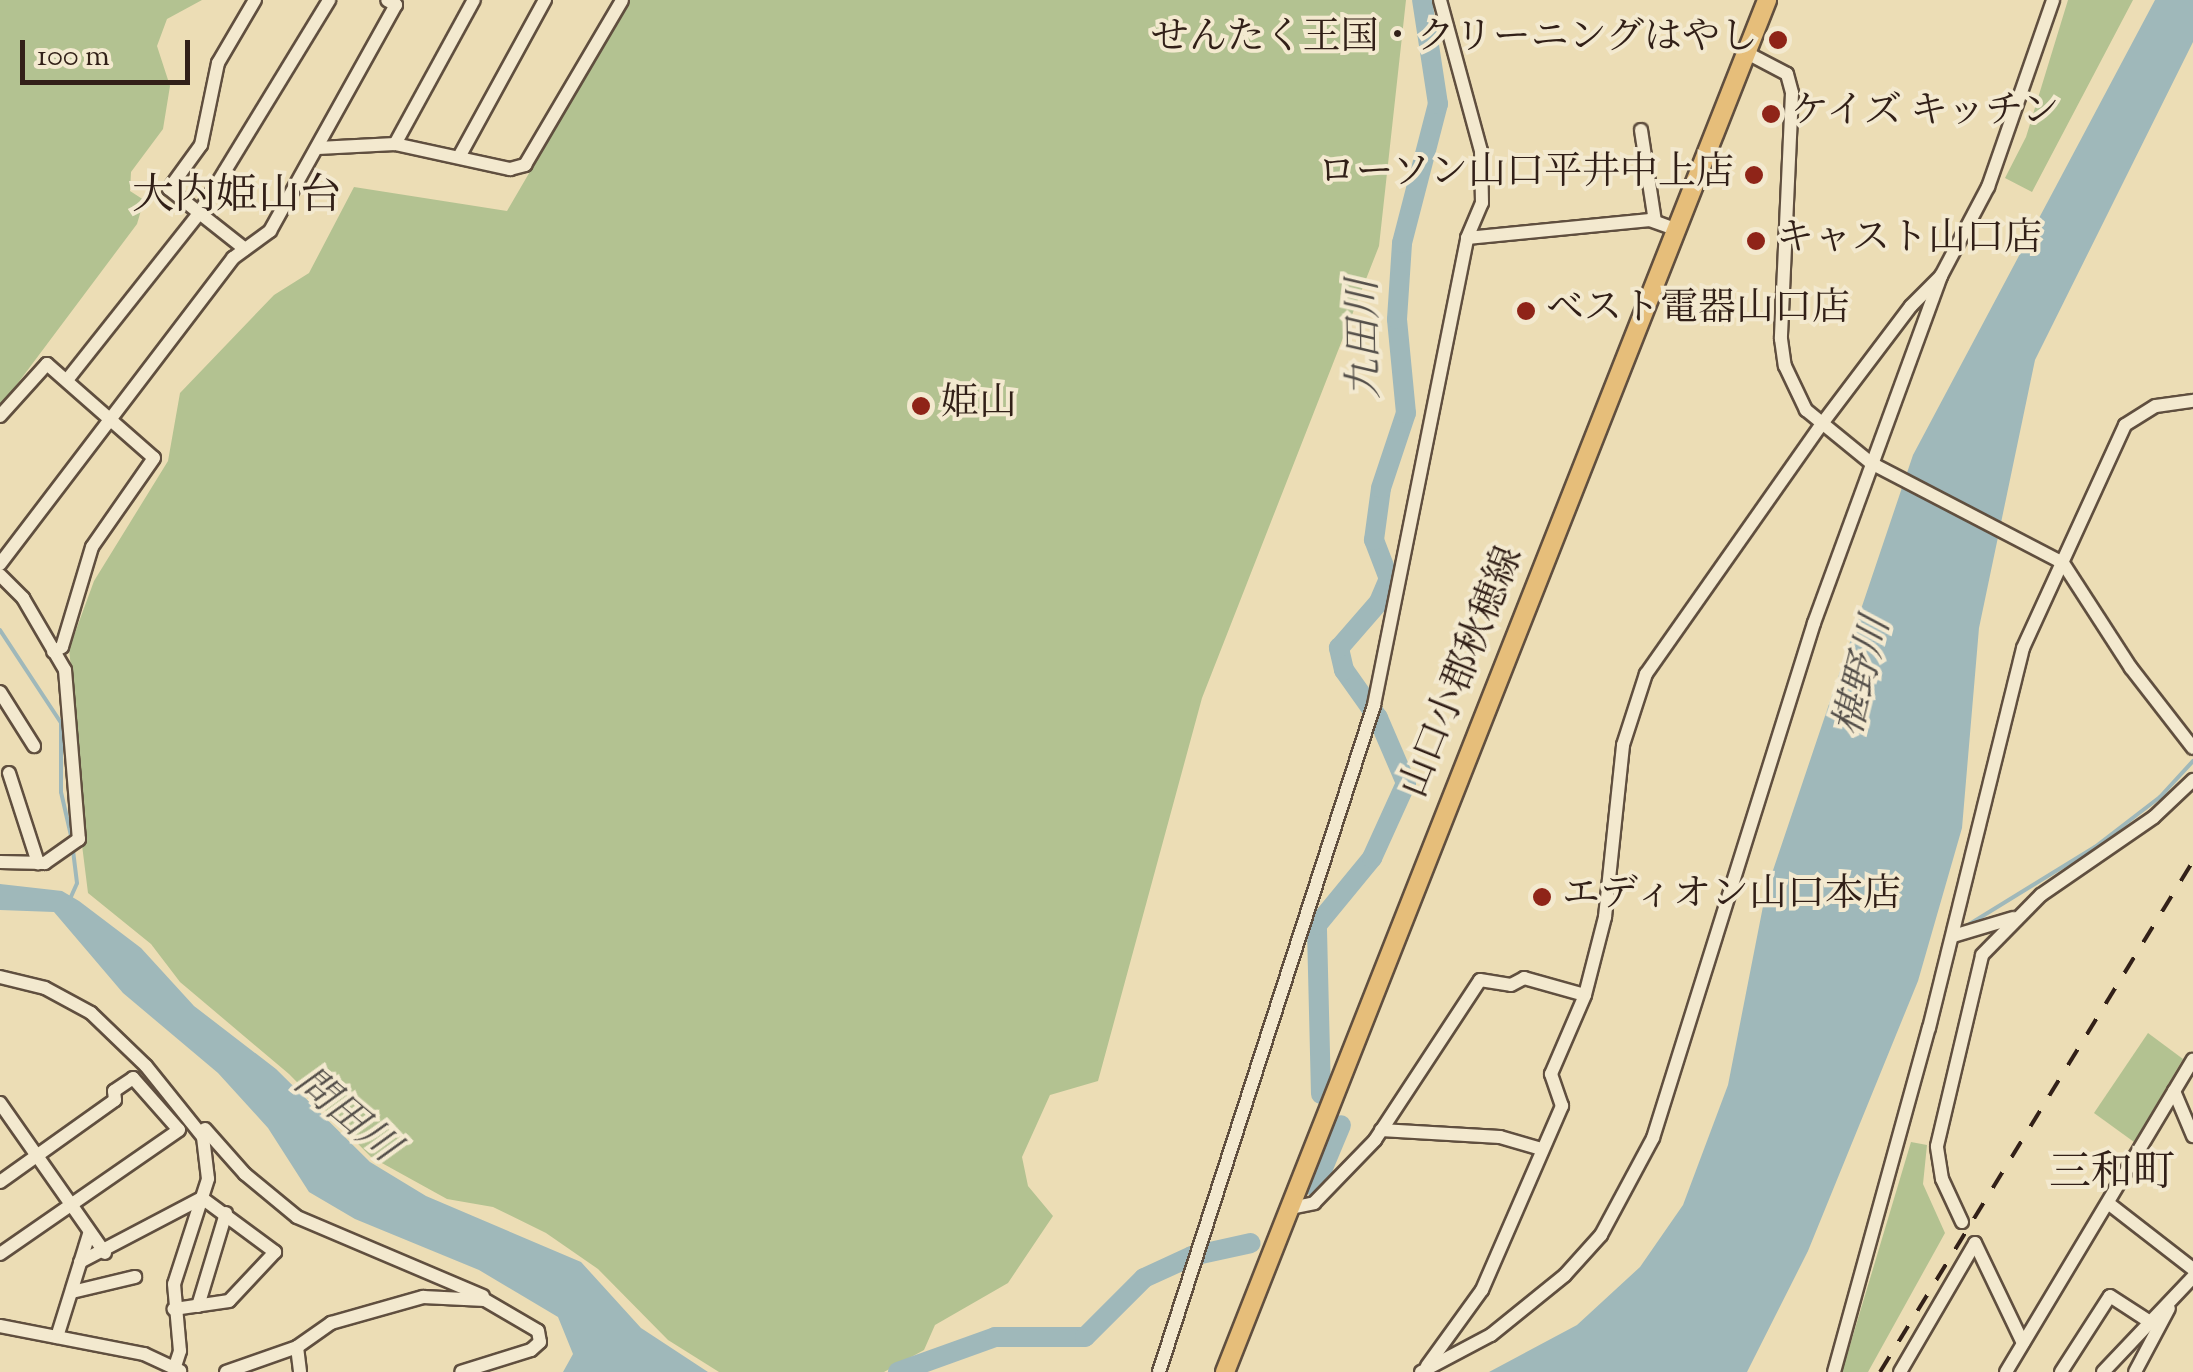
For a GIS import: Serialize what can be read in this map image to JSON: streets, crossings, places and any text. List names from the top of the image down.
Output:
{
  "streets": {
    "main road": ["山口小郡秋穂線"]
  },
  "districts": ["大内姫山台", "三和町"],
  "water": ["九田川", "椹野川", "問田川"],
  "places": [
    "せんたく王国・クリーニングはやし",
    "ケイズ キッチン",
    "ローソン山口平井中上店",
    "キャスト山口店",
    "ベスト電器山口店",
    "姫山",
    "エディオン山口本店"
  ],
  "scale_bar": "100 m"
}
